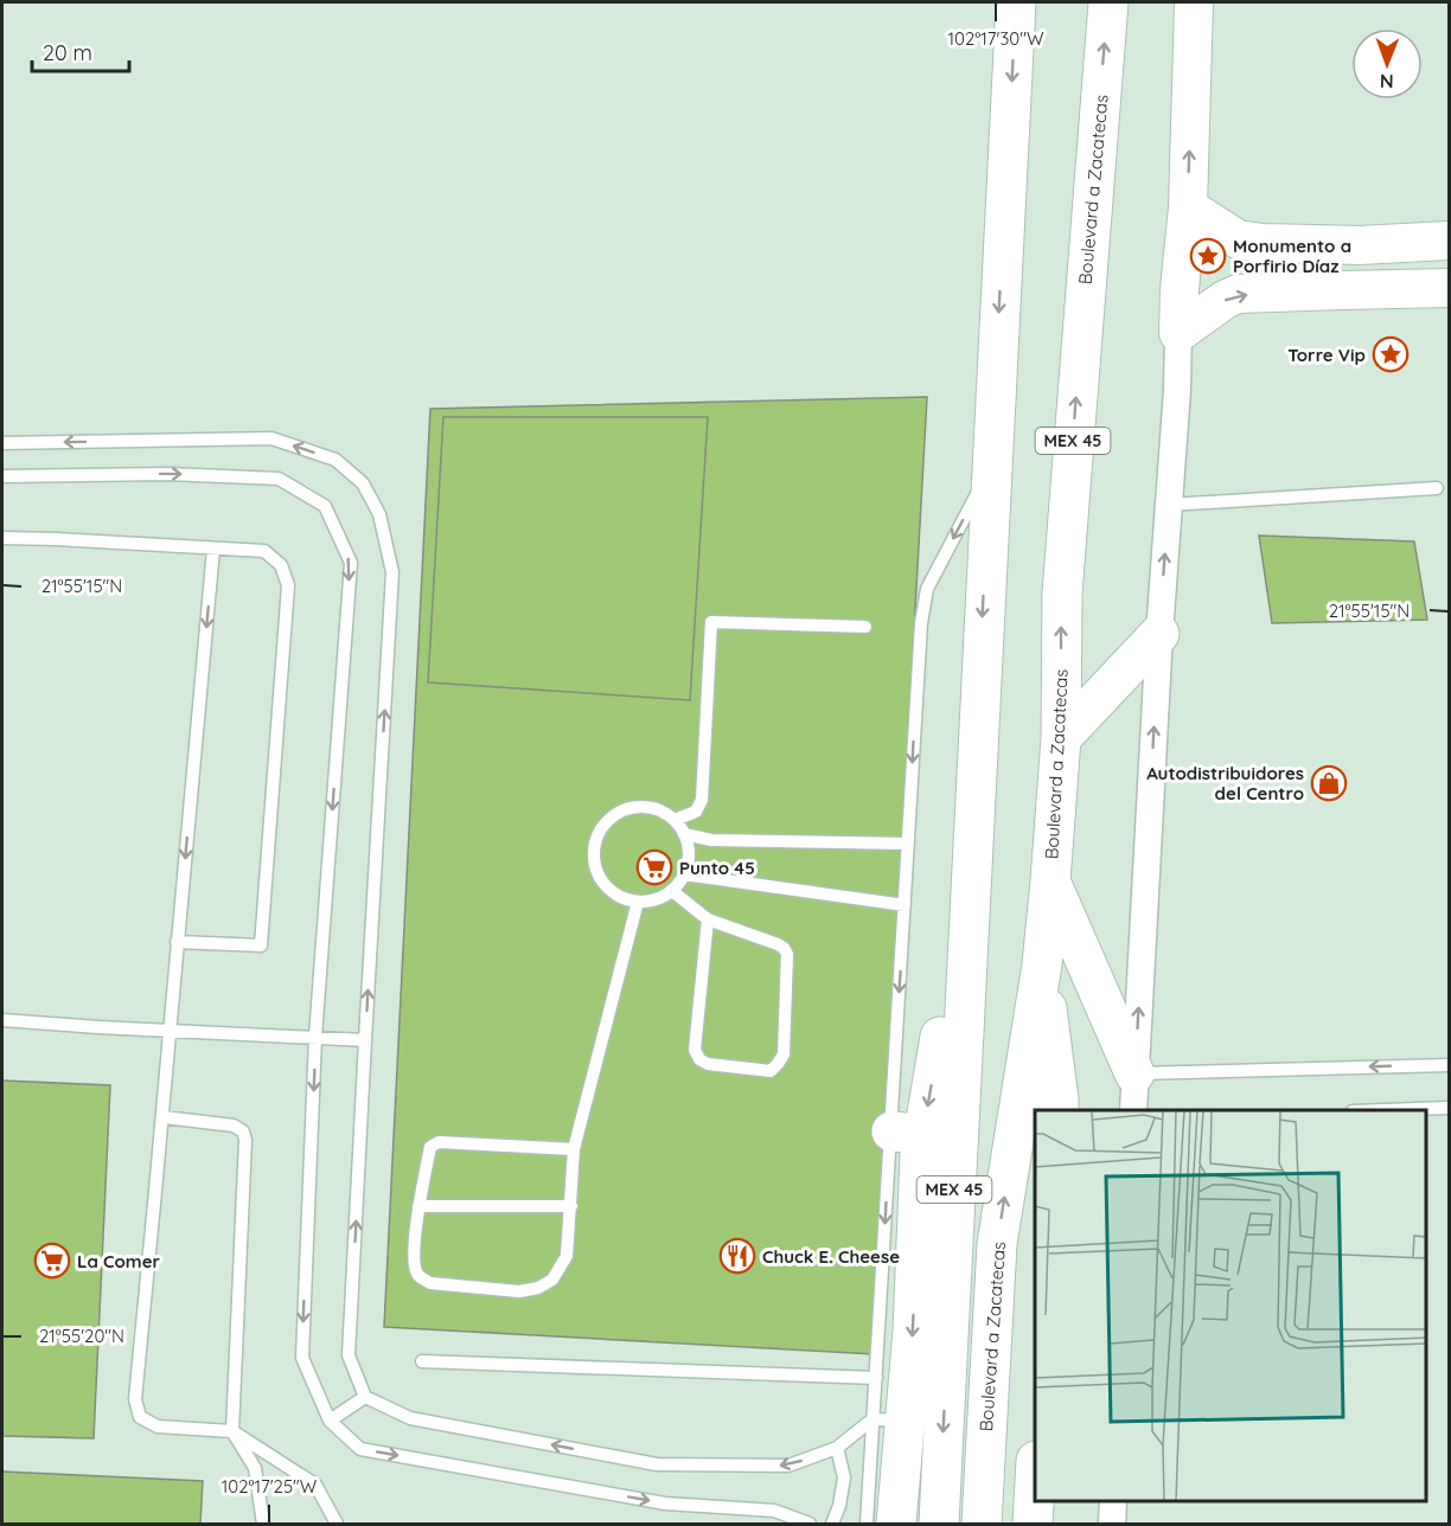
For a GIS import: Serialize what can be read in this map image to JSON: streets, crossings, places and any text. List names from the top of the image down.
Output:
{
  "streets": {
    "main road": ["Boulevard a Zacatecas", "MEX 45"]
  },
  "places": {
    "place": ["Monumento a Porfirio Díaz", "Torre Vip"],
    "shop": ["Autodistribuidores del Centro"],
    "supermarket": ["Punto 45", "La Comer"],
    "restaurant": ["Chuck E. Cheese"]
  },
  "scale_bar": "20 m",
  "north": "bottom",
  "coordinates": [
    "102°17'30\"W",
    "21°55'15\"N",
    "21°55'20\"N",
    "102°17'25\"W"
  ]
}
